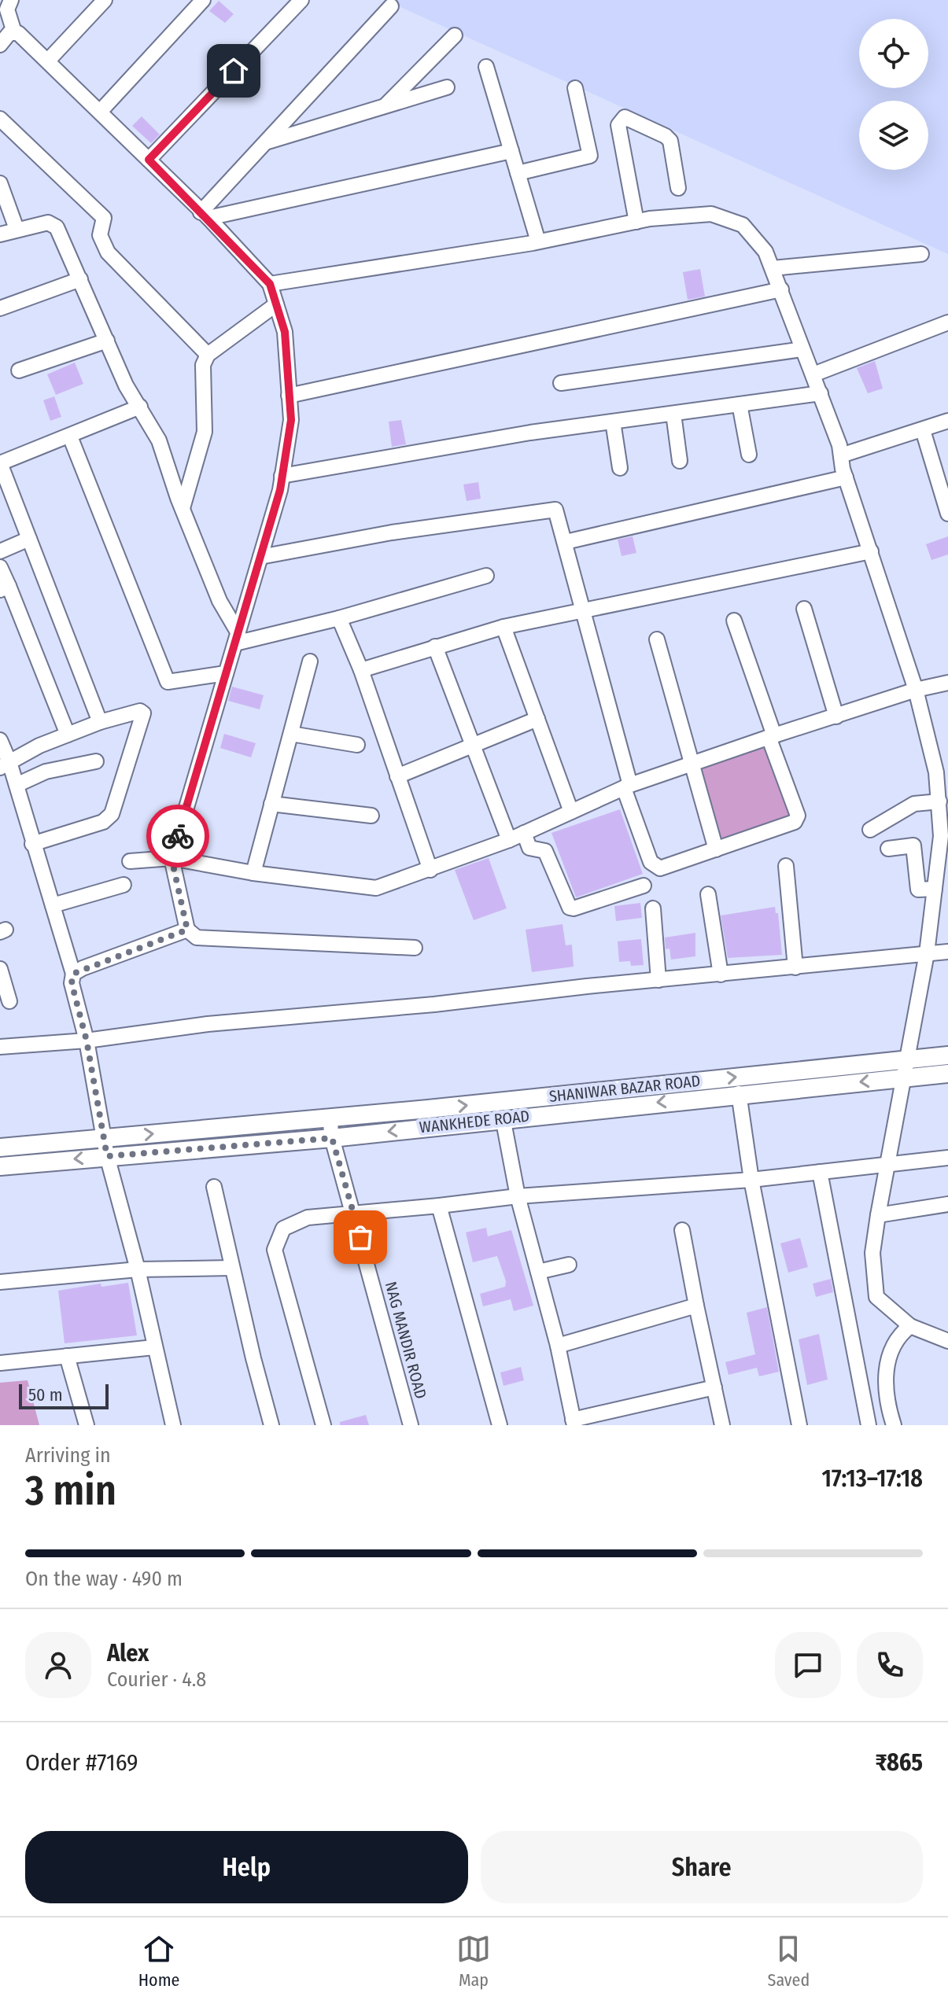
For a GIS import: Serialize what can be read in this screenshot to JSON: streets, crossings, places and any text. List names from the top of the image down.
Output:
{
  "streets": {
    "main road": ["SHANIWAR BAZAR ROAD", "WANKHEDE ROAD"],
    "street": ["NAG MANDIR ROAD"]
  },
  "crossings": [
    ["SHANIWAR BAZAR ROAD", "NAG MANDIR ROAD"],
    ["WANKHEDE ROAD", "NAG MANDIR ROAD"]
  ],
  "one_way": ["SHANIWAR BAZAR ROAD", "WANKHEDE ROAD"],
  "scale_bar": "50 m",
  "page": {
    "scale": "50 m",
    "heading": ["3 min", "Arriving in", "17:13–17:18"],
    "panel": [
      "Alex",
      "Courier · 4.8",
      "Order #7169",
      "₹865"
    ],
    "bar": "On the way · 490 m",
    "buttons": ["Help", "Share"],
    "tabs": ["Home", "Map", "Saved"]
  }
}
